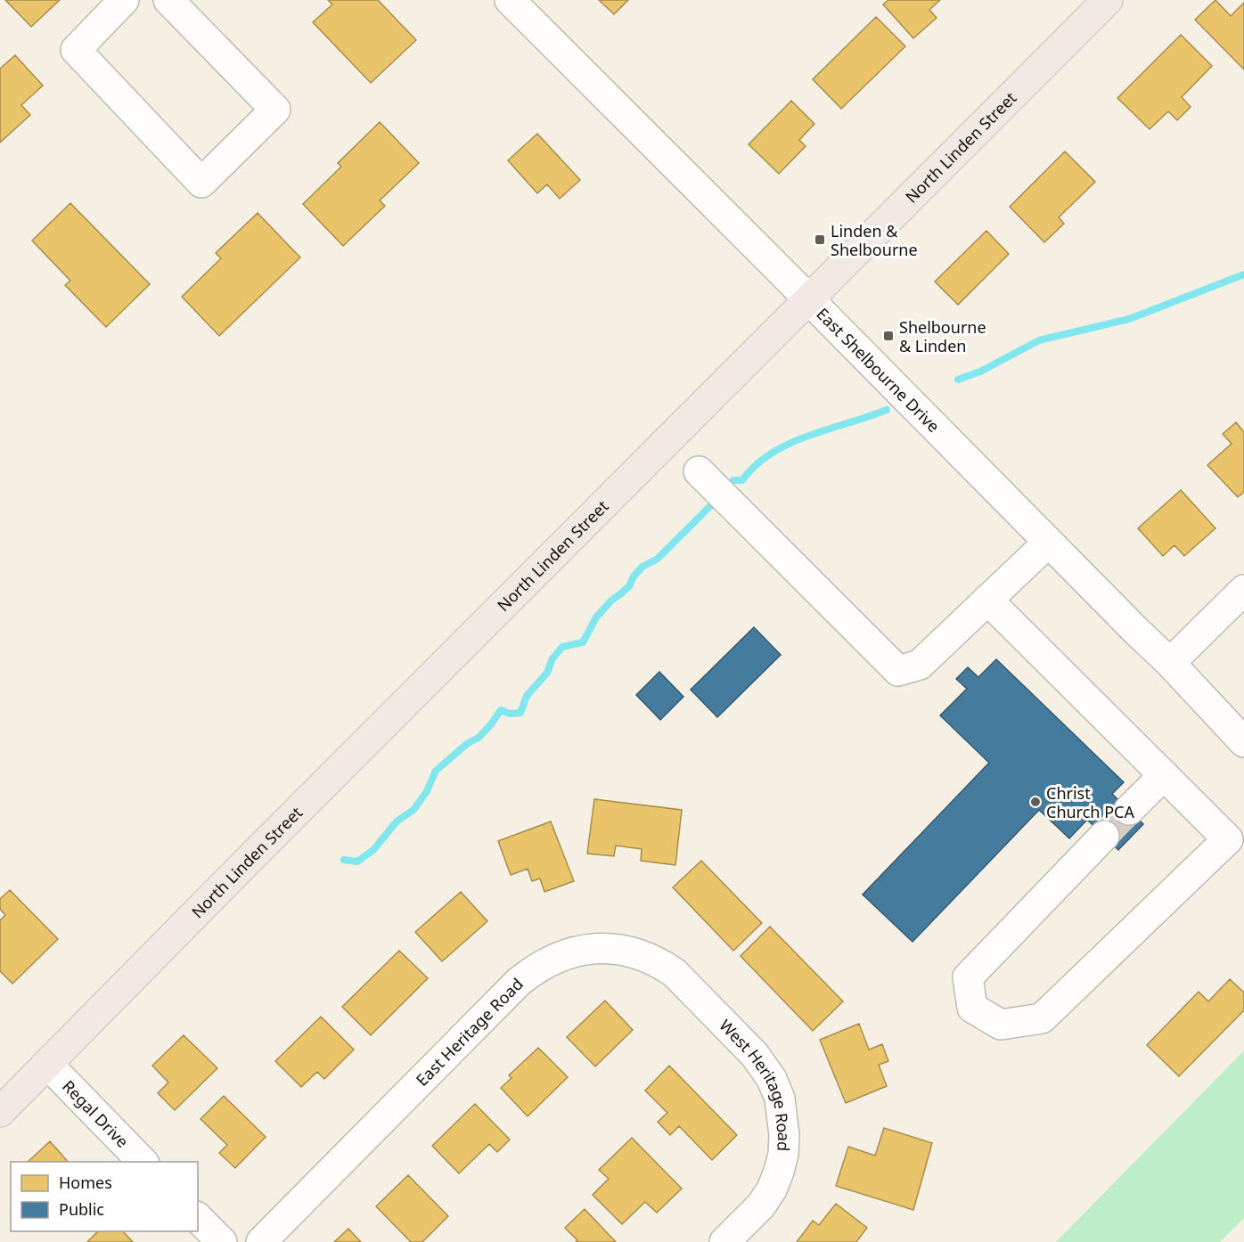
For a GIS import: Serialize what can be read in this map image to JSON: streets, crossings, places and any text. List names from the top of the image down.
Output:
{
  "streets": {
    "main road": ["North Linden Street"],
    "street": [
      "East Shelbourne Drive",
      "East Heritage Road",
      "West Heritage Road",
      "Regal Drive"
    ]
  },
  "crossings": [
    ["North Linden Street", "East Shelbourne Drive"],
    ["North Linden Street", "Regal Drive"],
    ["East Heritage Road", "West Heritage Road"]
  ],
  "places": {
    "transit": ["Linden & Shelbourne", "Shelbourne & Linden"],
    "other": ["Christ Church PCA"]
  },
  "legend": ["Homes", "Public"]
}
